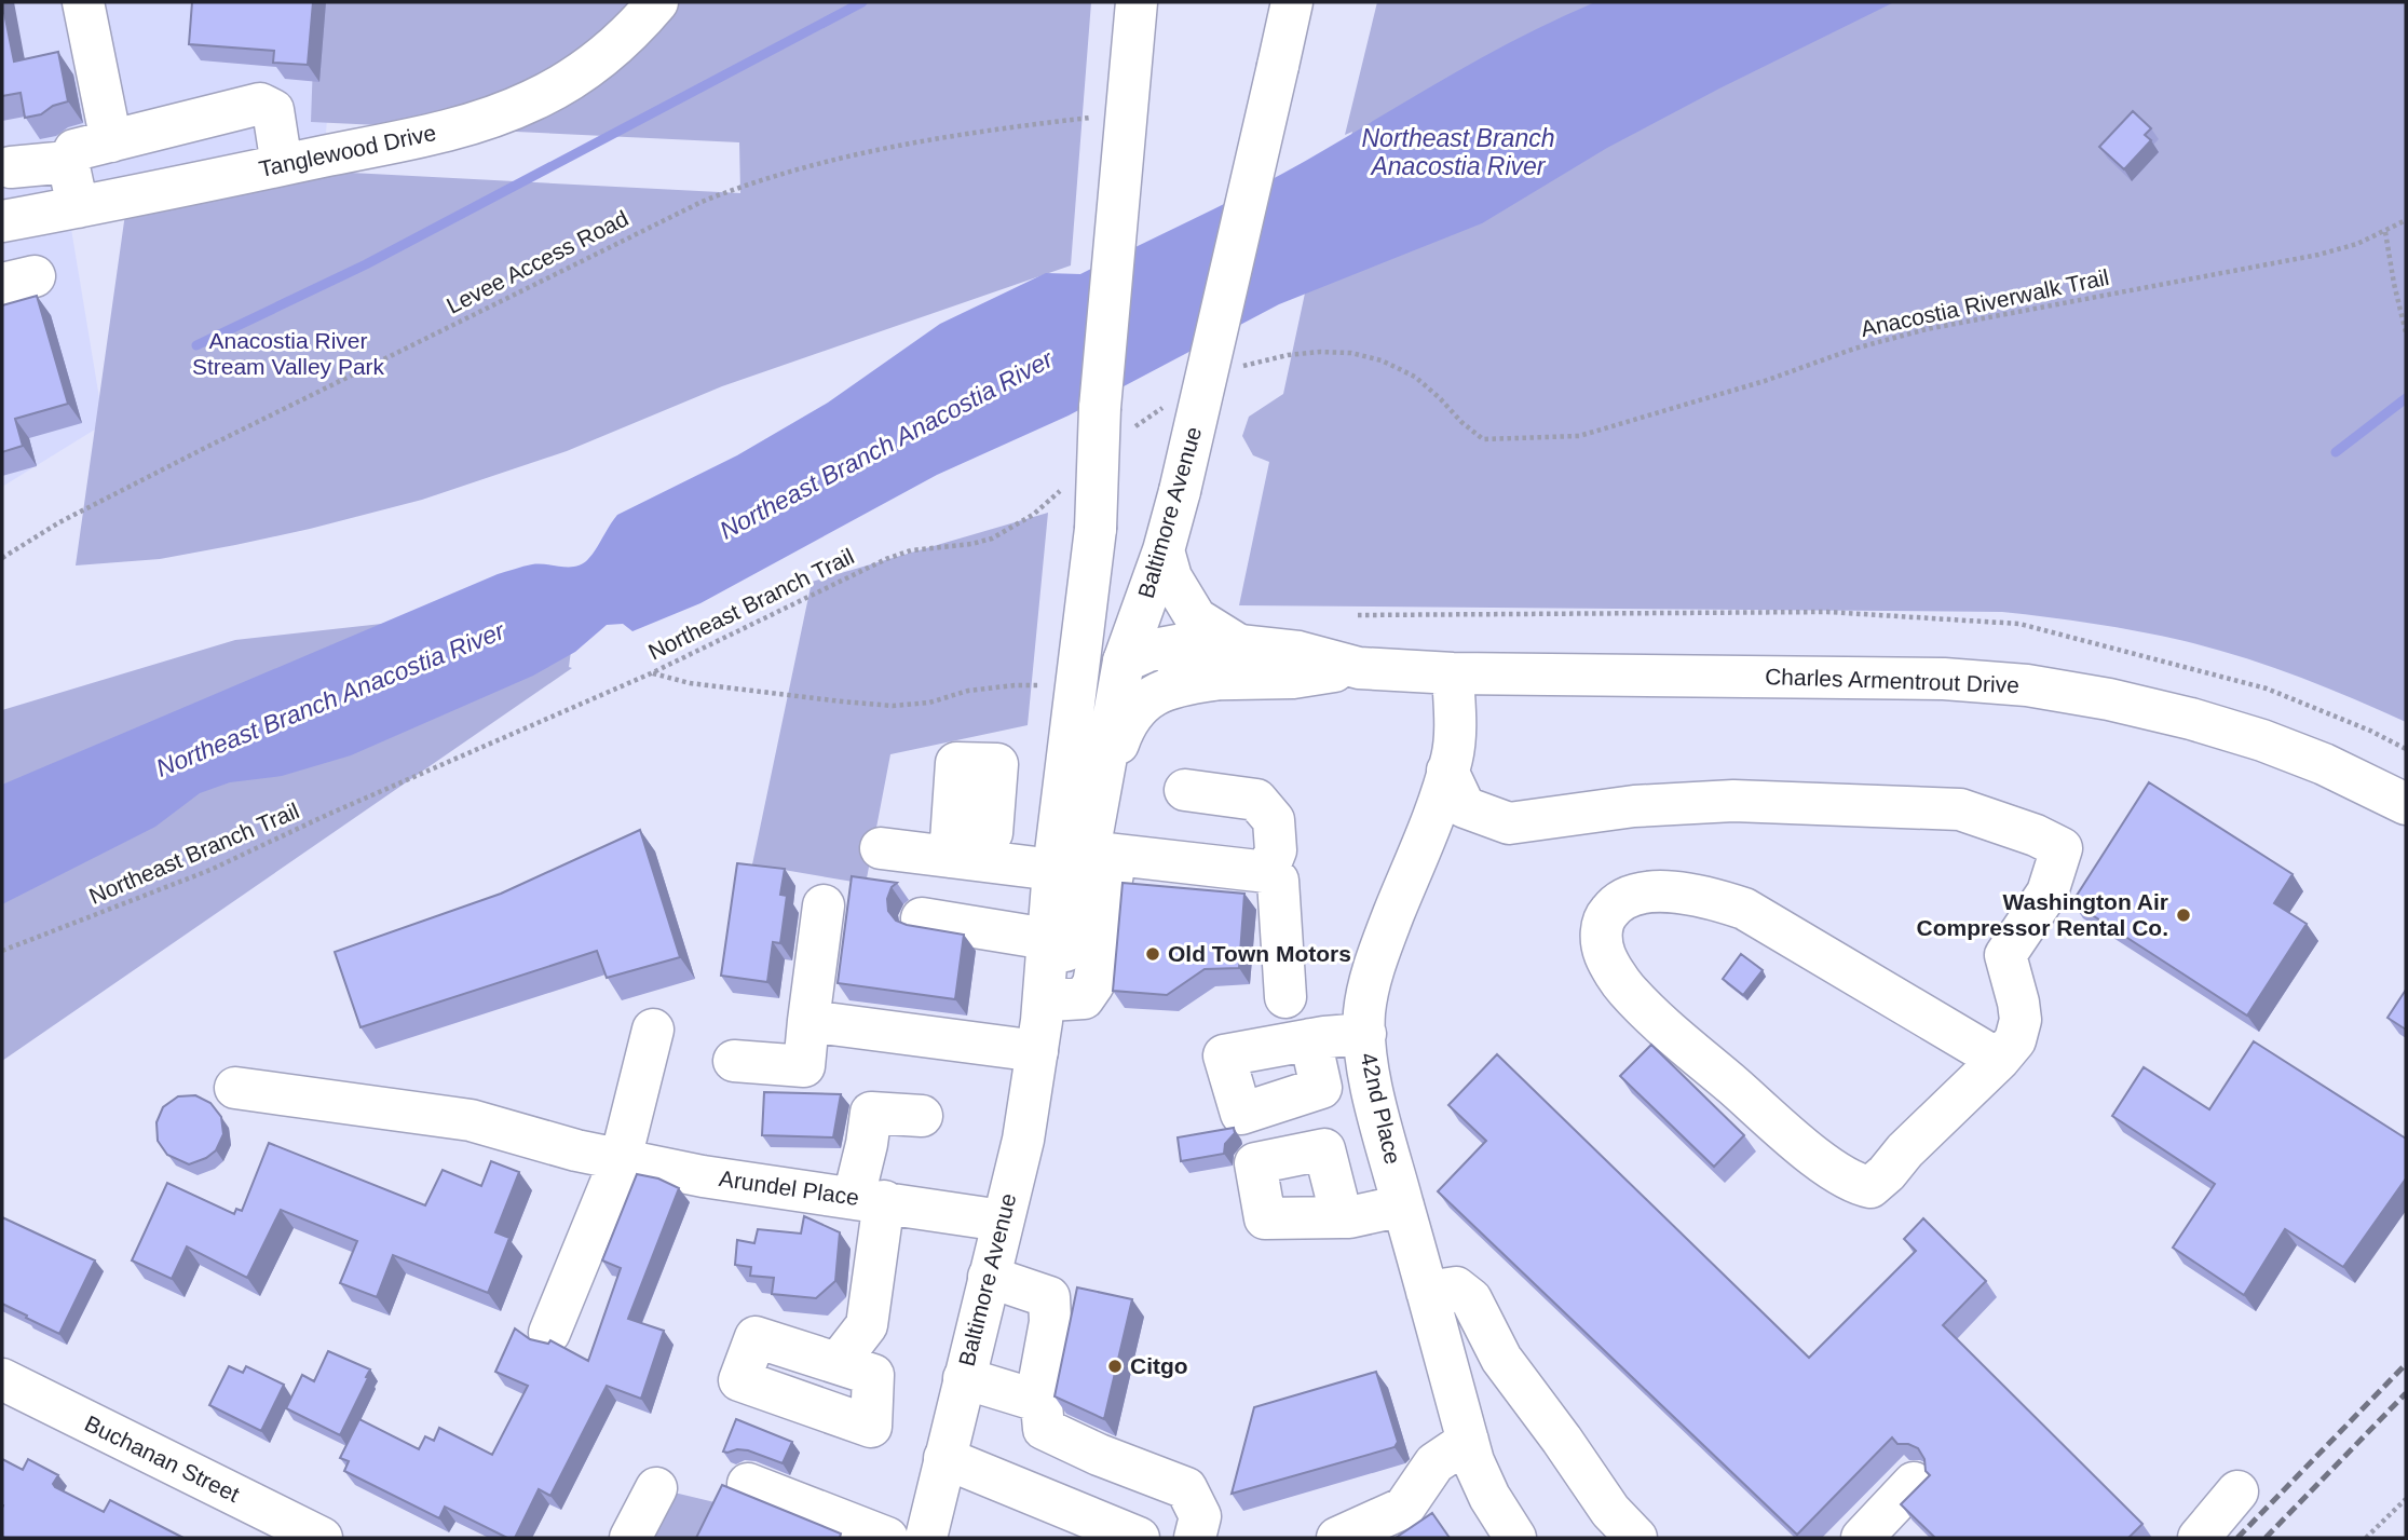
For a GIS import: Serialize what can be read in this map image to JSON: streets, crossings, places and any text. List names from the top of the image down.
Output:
{
  "streets": {
    "street": [
      "Tanglewood Drive",
      "Baltimore Avenue",
      "Charles Armentrout Drive",
      "42nd Place",
      "Arundel Place",
      "Buchanan Street"
    ],
    "path": ["Levee Access Road", "Anacostia Riverwalk Trail", "Northeast Branch Trail"]
  },
  "crossings": [
    ["Levee Access Road", "Baltimore Avenue"],
    ["Baltimore Avenue", "Charles Armentrout Drive"],
    ["Baltimore Avenue", "Arundel Place"],
    ["Charles Armentrout Drive", "42nd Place"]
  ],
  "water": ["Northeast Branch Anacostia River"],
  "parks": ["Anacostia River Stream Valley Park"],
  "places": ["Washington Air Compressor Rental Co.", "Old Town Motors", "Citgo"]
}
